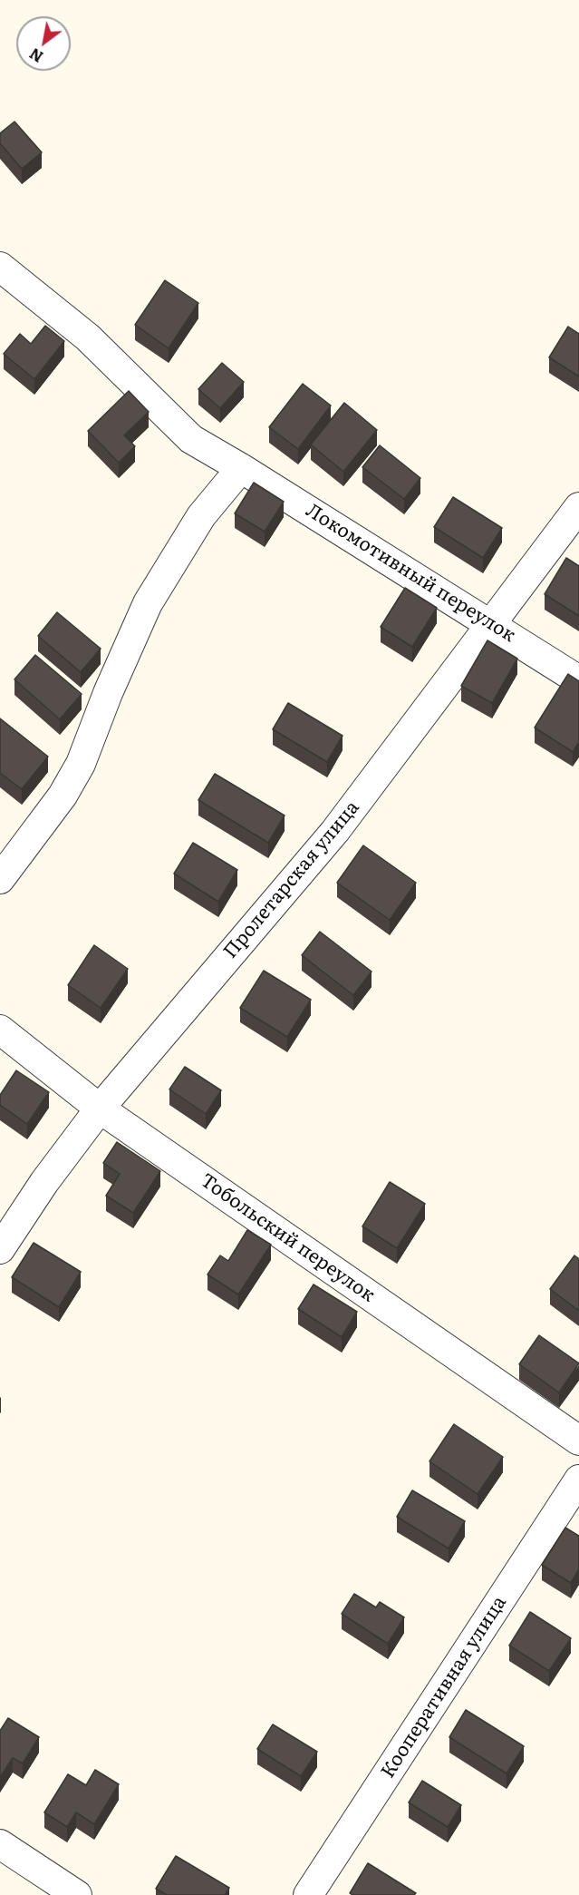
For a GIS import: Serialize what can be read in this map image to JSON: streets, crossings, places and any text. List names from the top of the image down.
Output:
{
  "streets": {
    "street": [
      "Локомотивный переулок",
      "Пролетарская улица",
      "Тобольский переулок",
      "Кооперативная улица"
    ]
  },
  "crossings": [
    ["Локомотивный переулок", "Пролетарская улица"],
    ["Пролетарская улица", "Тобольский переулок"]
  ],
  "north": "bottom left"
}
